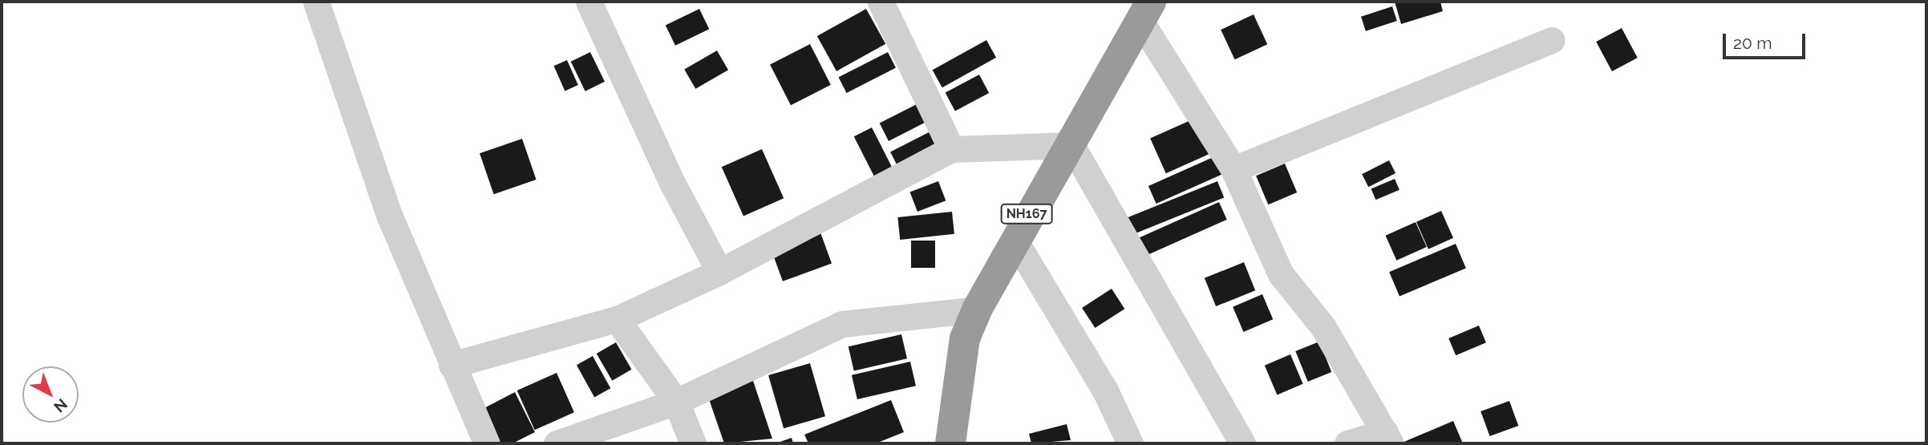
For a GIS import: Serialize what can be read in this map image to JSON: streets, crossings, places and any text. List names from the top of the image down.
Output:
{
  "streets": {
    "highway": ["NH167"]
  },
  "scale_bar": "20 m",
  "north": "bottom right"
}
